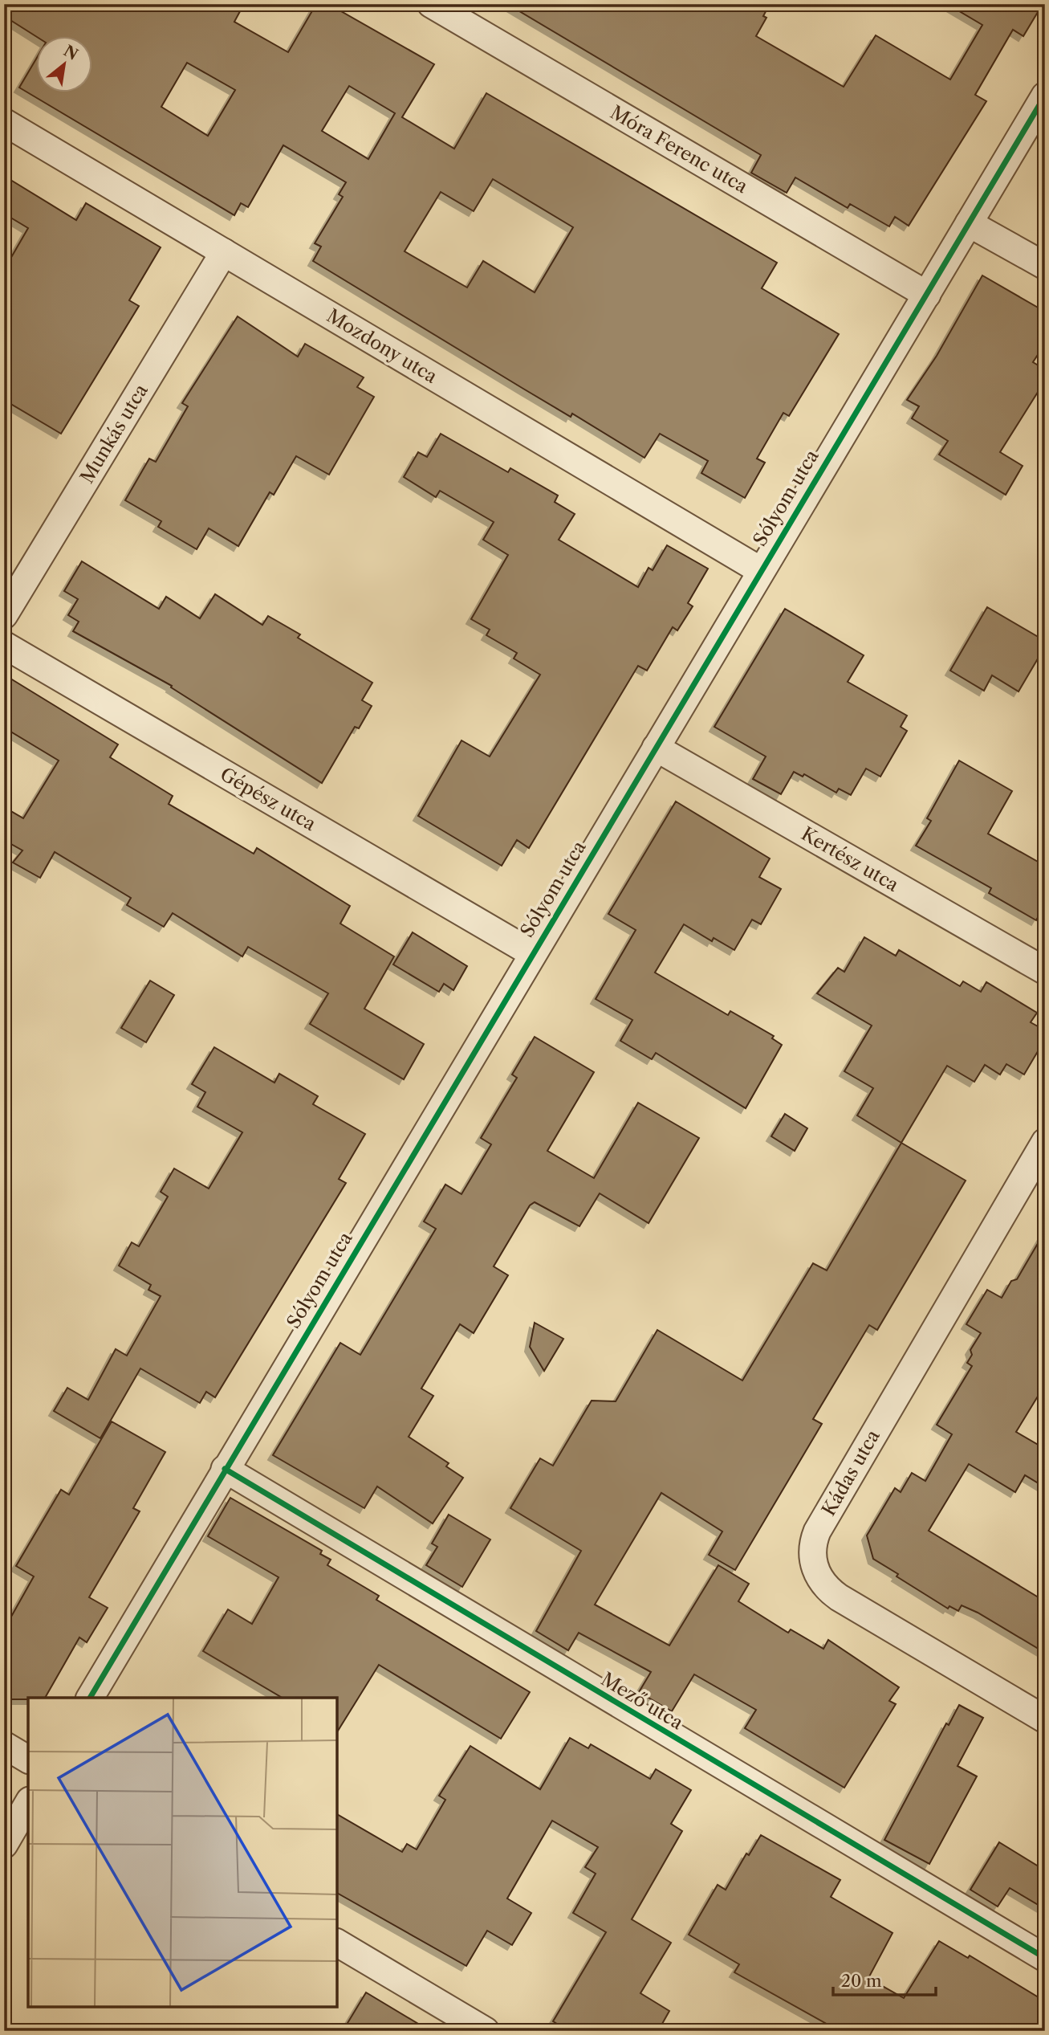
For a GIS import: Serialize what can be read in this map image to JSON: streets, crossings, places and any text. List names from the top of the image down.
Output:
{
  "streets": {
    "street": [
      "Móra Ferenc utca",
      "Mozdony utca",
      "Munkás utca",
      "Sólyom utca",
      "Gépész utca",
      "Kertész utca",
      "Kádas utca",
      "Mező utca"
    ]
  },
  "crossings": [
    ["Móra Ferenc utca", "Sólyom utca"],
    ["Mozdony utca", "Munkás utca"],
    ["Mozdony utca", "Sólyom utca"],
    ["Sólyom utca", "Gépész utca"],
    ["Sólyom utca", "Kertész utca"],
    ["Sólyom utca", "Mező utca"]
  ],
  "scale_bar": "20 m",
  "north": "top right"
}
